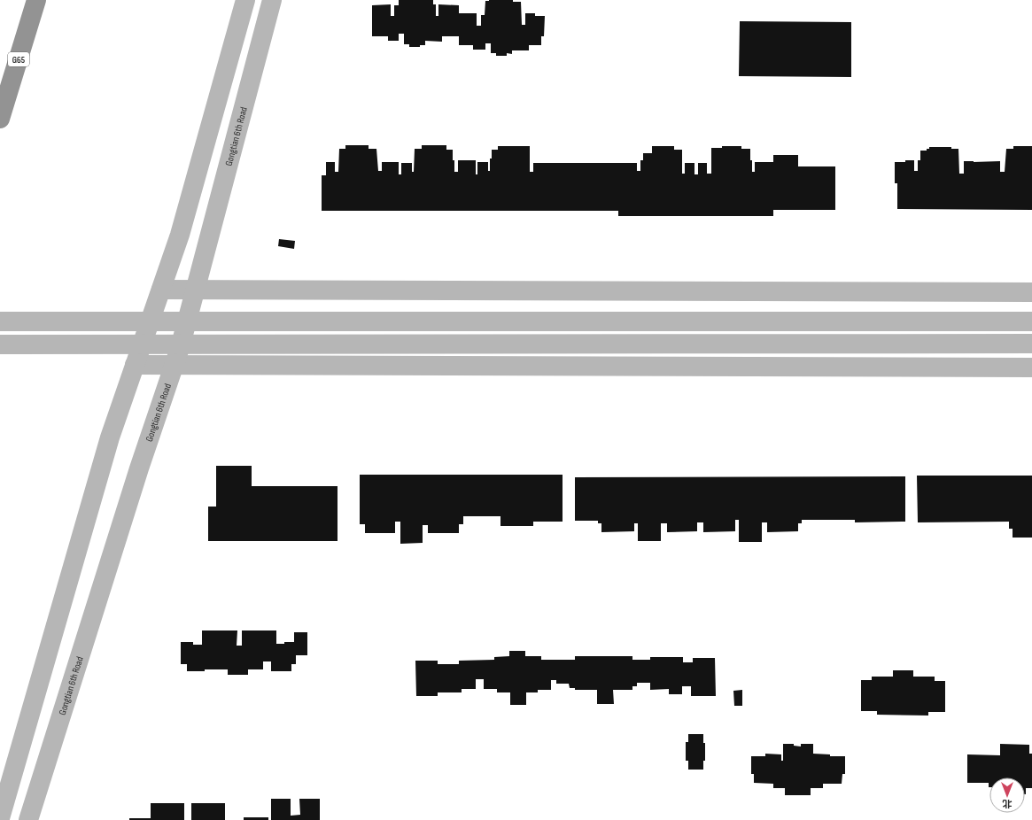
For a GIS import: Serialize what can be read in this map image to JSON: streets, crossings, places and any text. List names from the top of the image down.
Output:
{
  "streets": {
    "highway": ["G65"],
    "street": ["Gongtian 6th Road"]
  },
  "north": "bottom"
}
